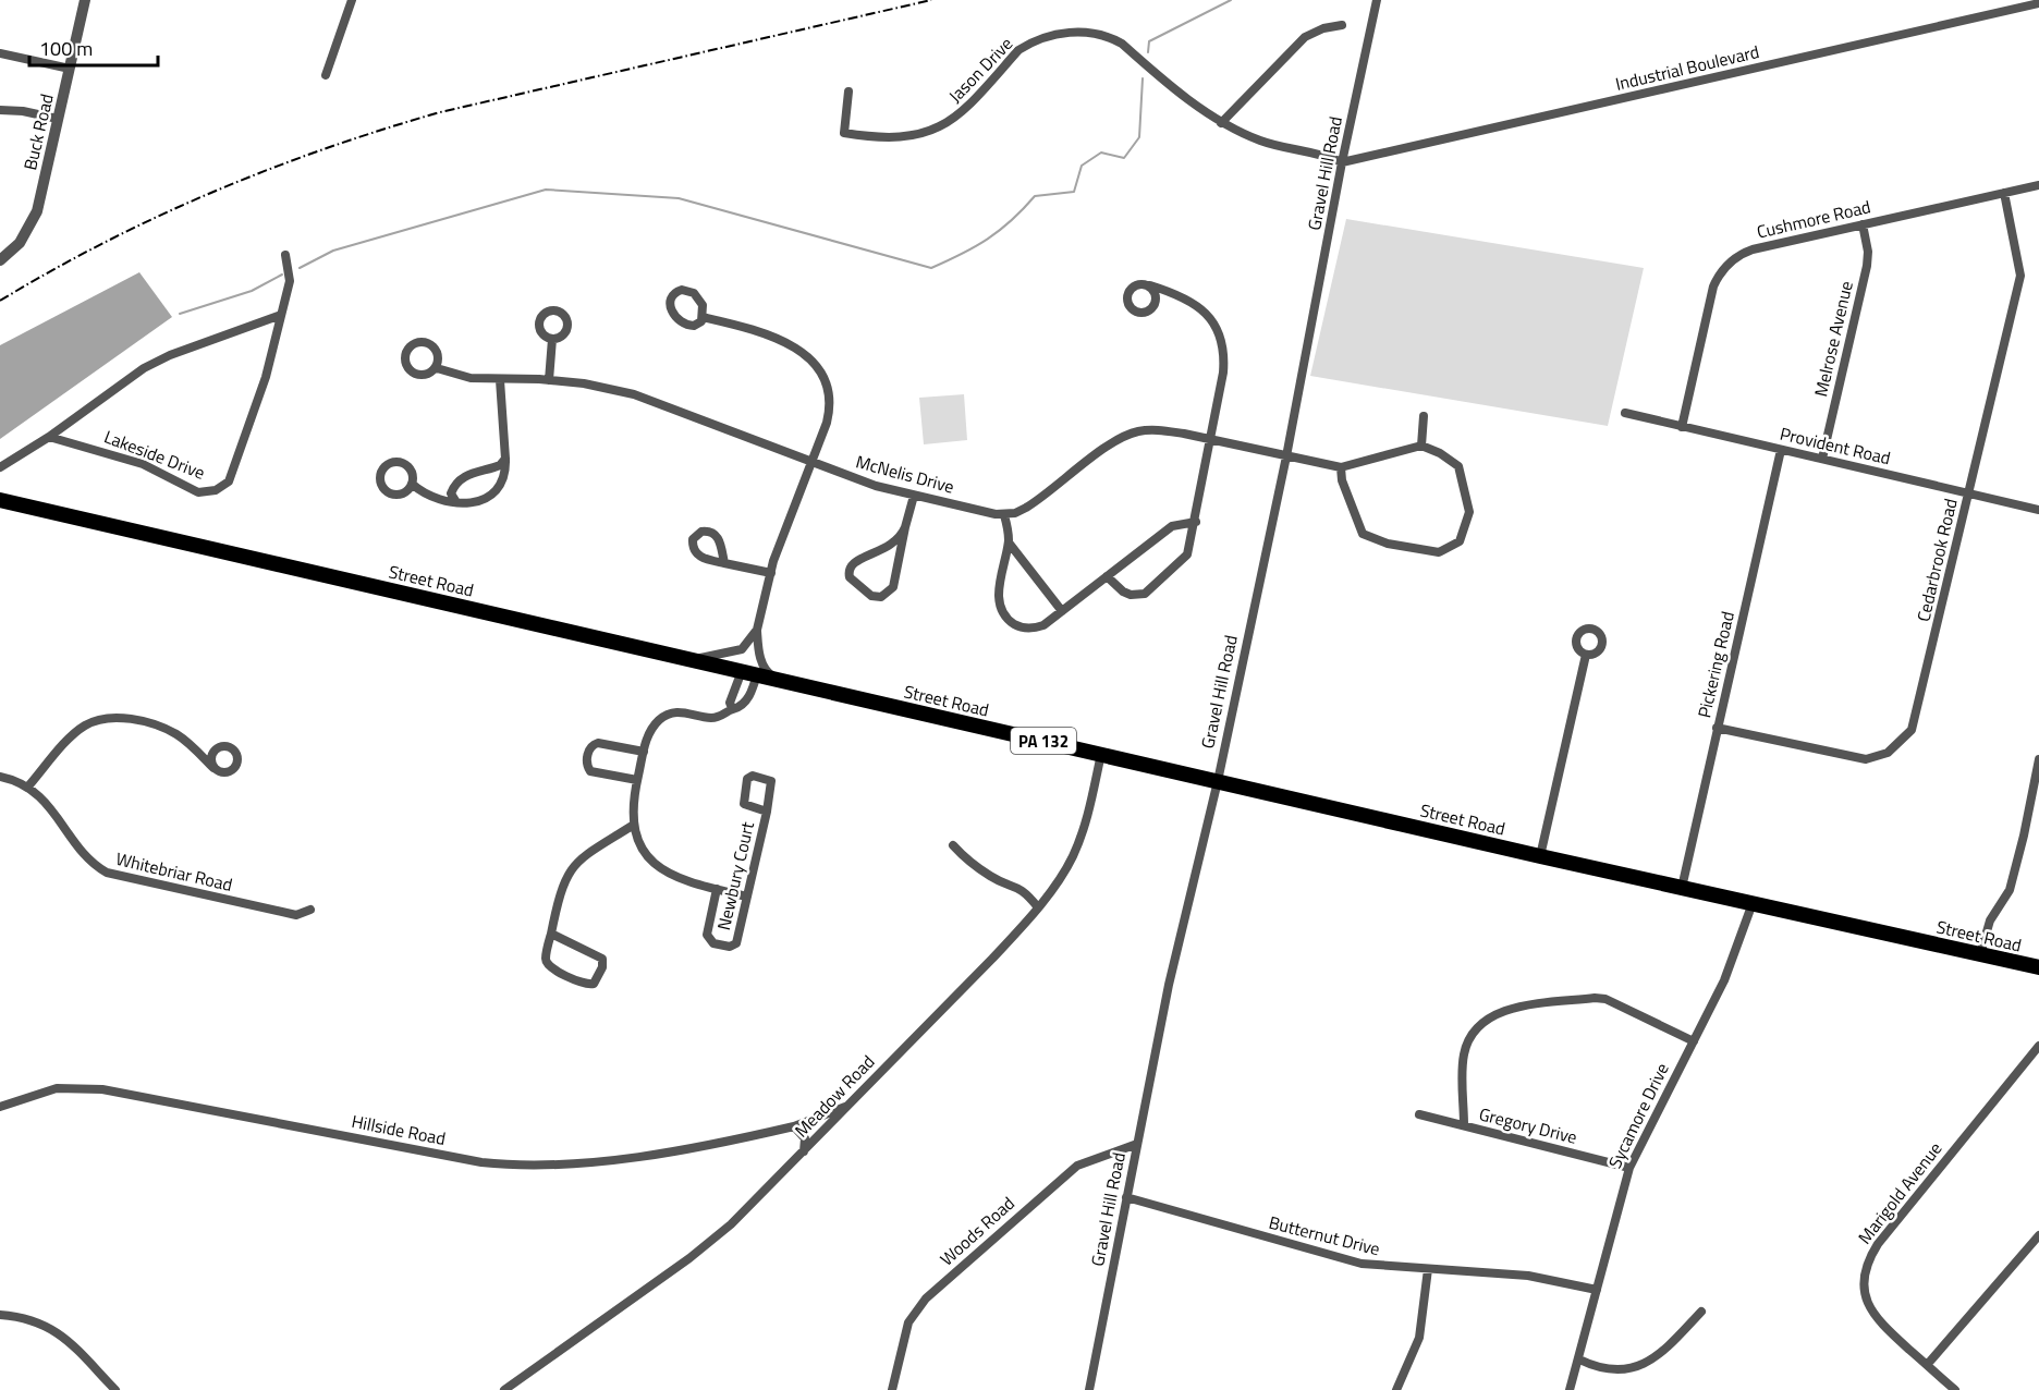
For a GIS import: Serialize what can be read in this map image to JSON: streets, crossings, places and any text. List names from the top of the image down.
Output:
{
  "streets": {
    "main road": ["Street Road", "PA 132"],
    "street": [
      "Industrial Boulevard",
      "Jason Drive",
      "Buck Road",
      "Gravel Hill Road",
      "Cushmore Road",
      "Melrose Avenue",
      "Provident Road",
      "Lakeside Drive",
      "McNelis Drive",
      "Cedarbrook Road",
      "Pickering Road",
      "Whitebriar Road",
      "Newbury Court",
      "Meadow Road",
      "Sycamore Drive",
      "Gregory Drive",
      "Hillside Road",
      "Marigold Avenue",
      "Woods Road",
      "Butternut Drive"
    ]
  },
  "crossings": [
    ["Industrial Boulevard", "Jason Drive"],
    ["Industrial Boulevard", "Gravel Hill Road"],
    ["Jason Drive", "Gravel Hill Road"],
    ["Gravel Hill Road", "Street Road"],
    ["Gravel Hill Road", "Woods Road"],
    ["Gravel Hill Road", "Butternut Drive"],
    ["Cushmore Road", "Melrose Avenue"],
    ["Cushmore Road", "Provident Road"],
    ["Cushmore Road", "Cedarbrook Road"],
    ["Melrose Avenue", "Provident Road"],
    ["Provident Road", "Cedarbrook Road"],
    ["Provident Road", "Pickering Road"],
    ["Cedarbrook Road", "Pickering Road"],
    ["Street Road", "Pickering Road"],
    ["Street Road", "Meadow Road"],
    ["Street Road", "Sycamore Drive"],
    ["Meadow Road", "Hillside Road"],
    ["Sycamore Drive", "Gregory Drive"],
    ["Sycamore Drive", "Butternut Drive"]
  ],
  "scale_bar": "100 m"
}
